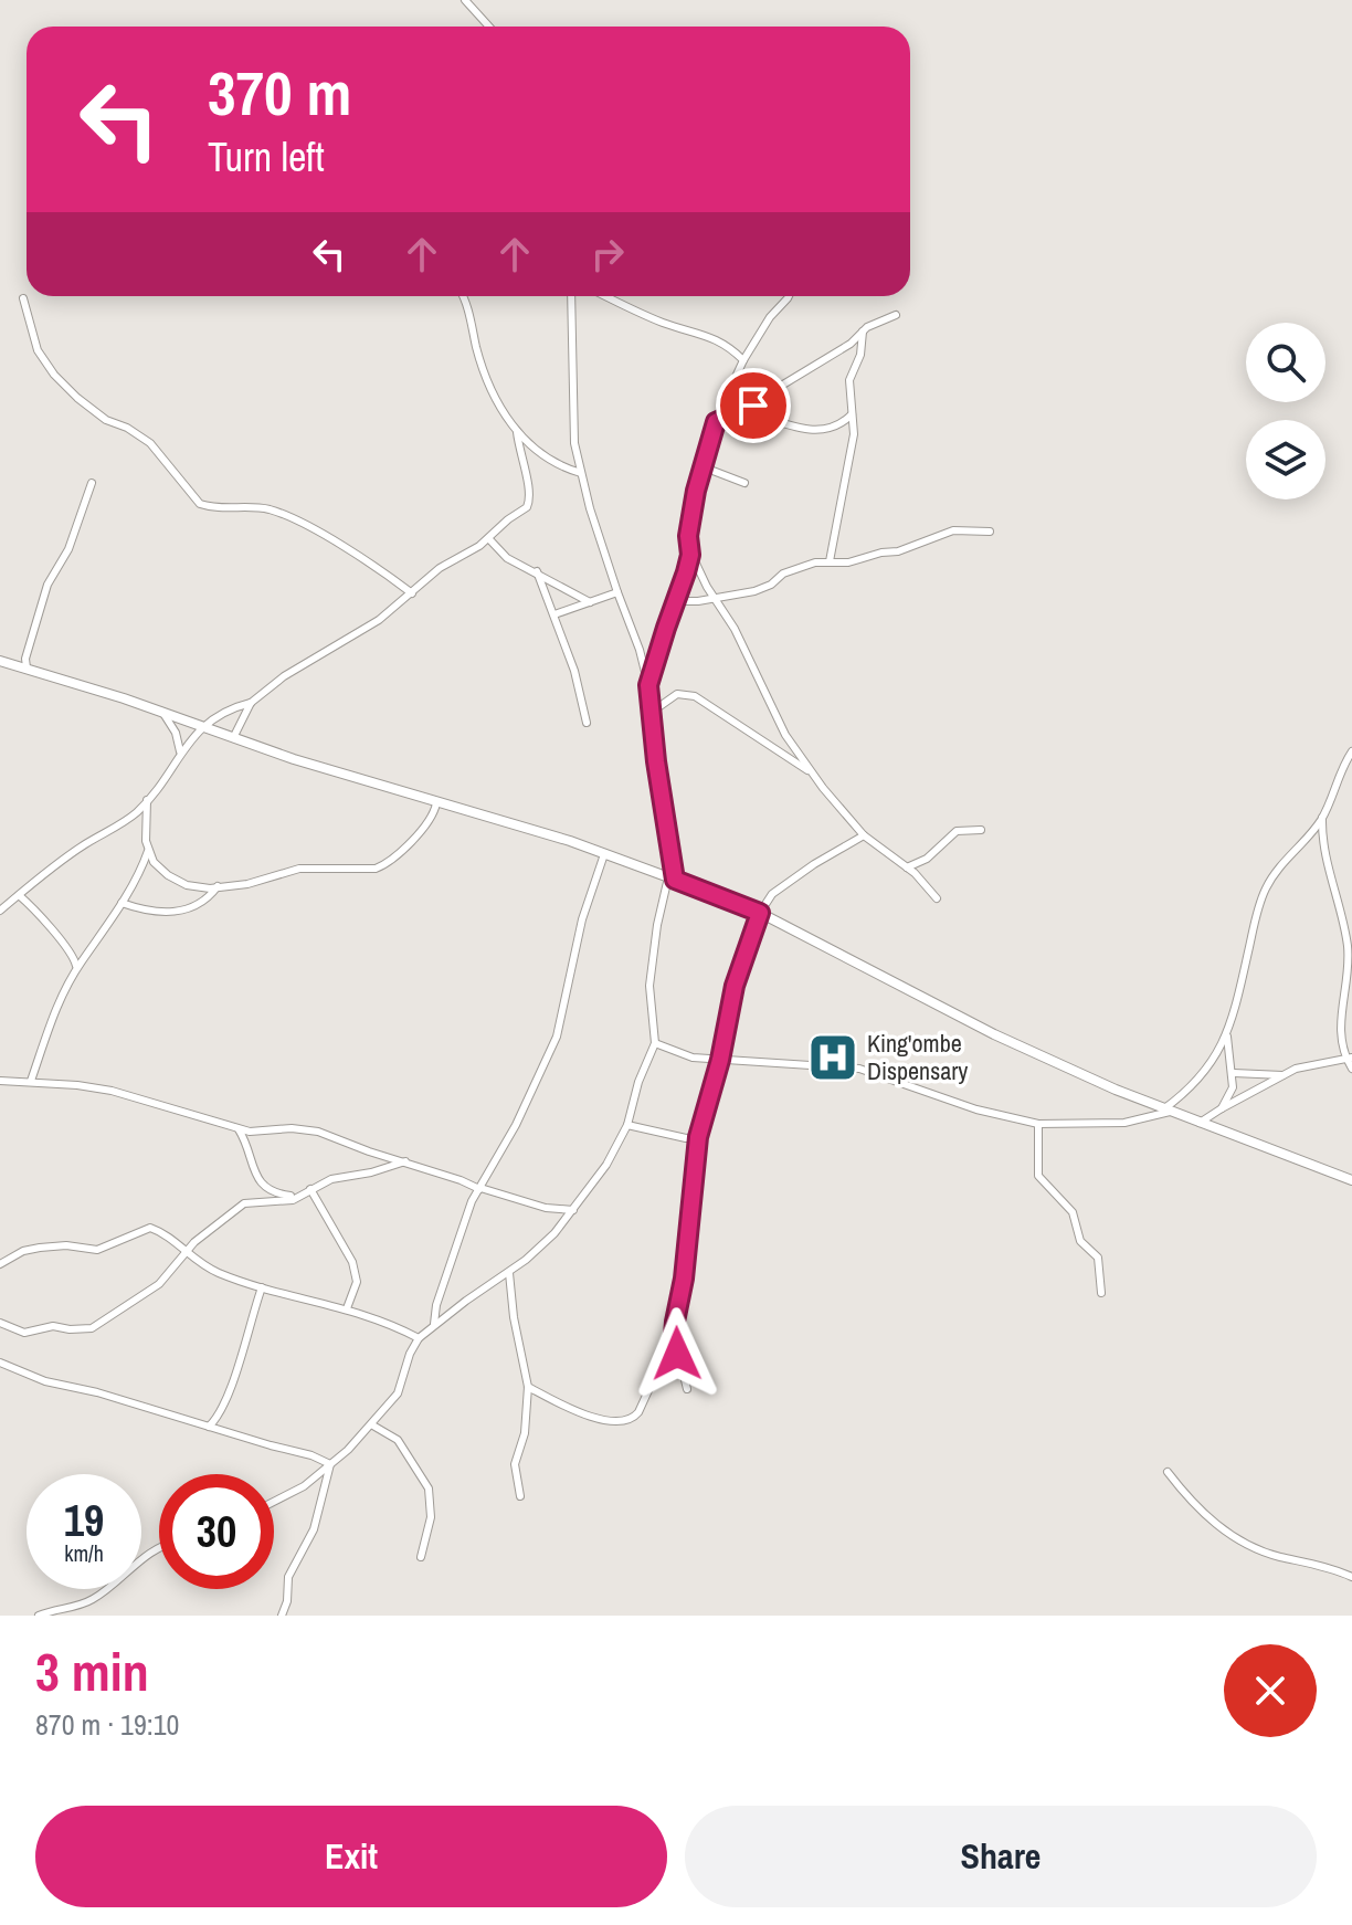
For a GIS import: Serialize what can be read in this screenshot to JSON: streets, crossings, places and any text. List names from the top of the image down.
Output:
{
  "places": {
    "hospital": ["King'ombe Dispensary"]
  },
  "page": {
    "turn": ["370 m", "Turn left"],
    "speed": "19 km/h",
    "limit": "30",
    "heading": ["3 min", "870 m · 19:10"],
    "buttons": ["Exit", "Share"]
  }
}
